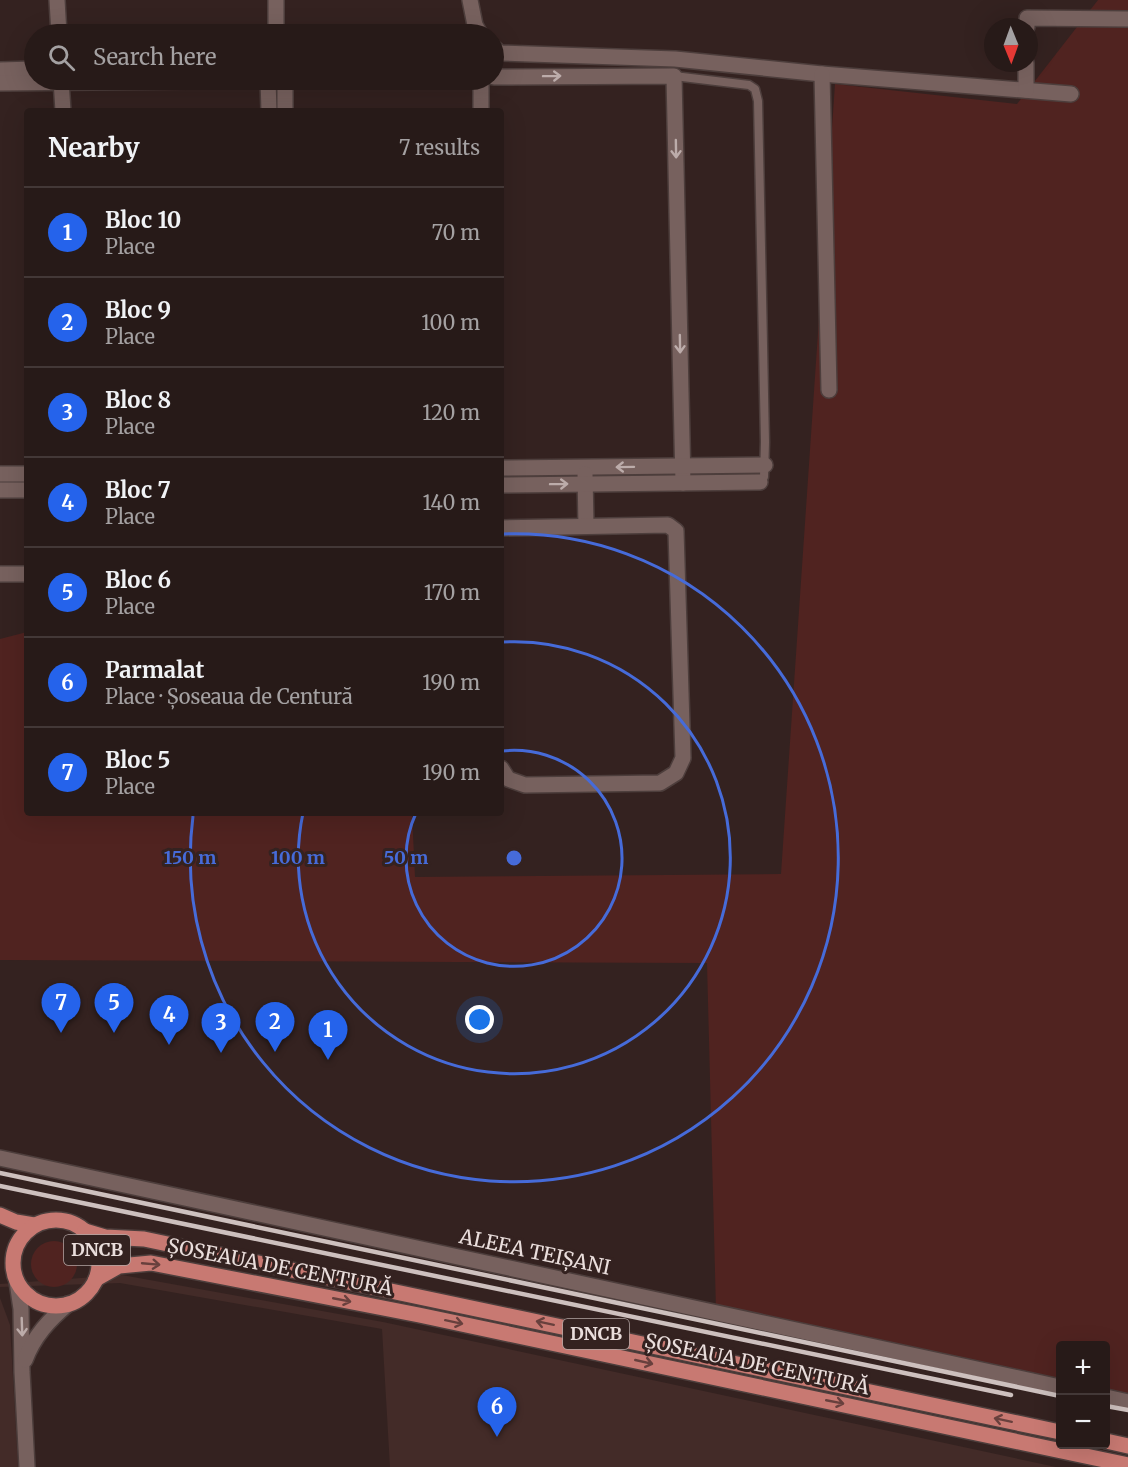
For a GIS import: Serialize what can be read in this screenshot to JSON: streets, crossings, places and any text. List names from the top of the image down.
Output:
{
  "streets": {
    "main road": ["DNCB", "ȘOSEAUA DE CENTURĂ"],
    "street": ["ALEEA TEIȘANI"]
  },
  "crossings": [
    ["DNCB", "ȘOSEAUA DE CENTURĂ"]
  ],
  "north": "bottom",
  "page": {
    "search": "Search here",
    "heading": ["Nearby", "7 results"],
    "list": [
      {
        "mark": "1",
        "name": "Bloc 10",
        "note": "Place",
        "value": "70 m"
      },
      {
        "mark": "2",
        "name": "Bloc 9",
        "note": "Place",
        "value": "100 m"
      },
      {
        "mark": "3",
        "name": "Bloc 8",
        "note": "Place",
        "value": "120 m"
      },
      {
        "mark": "4",
        "name": "Bloc 7",
        "note": "Place",
        "value": "140 m"
      },
      {
        "mark": "5",
        "name": "Bloc 6",
        "note": "Place",
        "value": "170 m"
      },
      {
        "mark": "6",
        "name": "Parmalat",
        "note": "Place · Șoseaua de Centură",
        "value": "190 m"
      },
      {
        "mark": "7",
        "name": "Bloc 5",
        "note": "Place",
        "value": "190 m"
      }
    ],
    "pins": [
      "5",
      "7",
      "4",
      "2",
      "3",
      "1",
      "6"
    ],
    "map_buttons": ["+", "−"]
  },
  "rings": ["150 m", "100 m", "50 m"]
}
